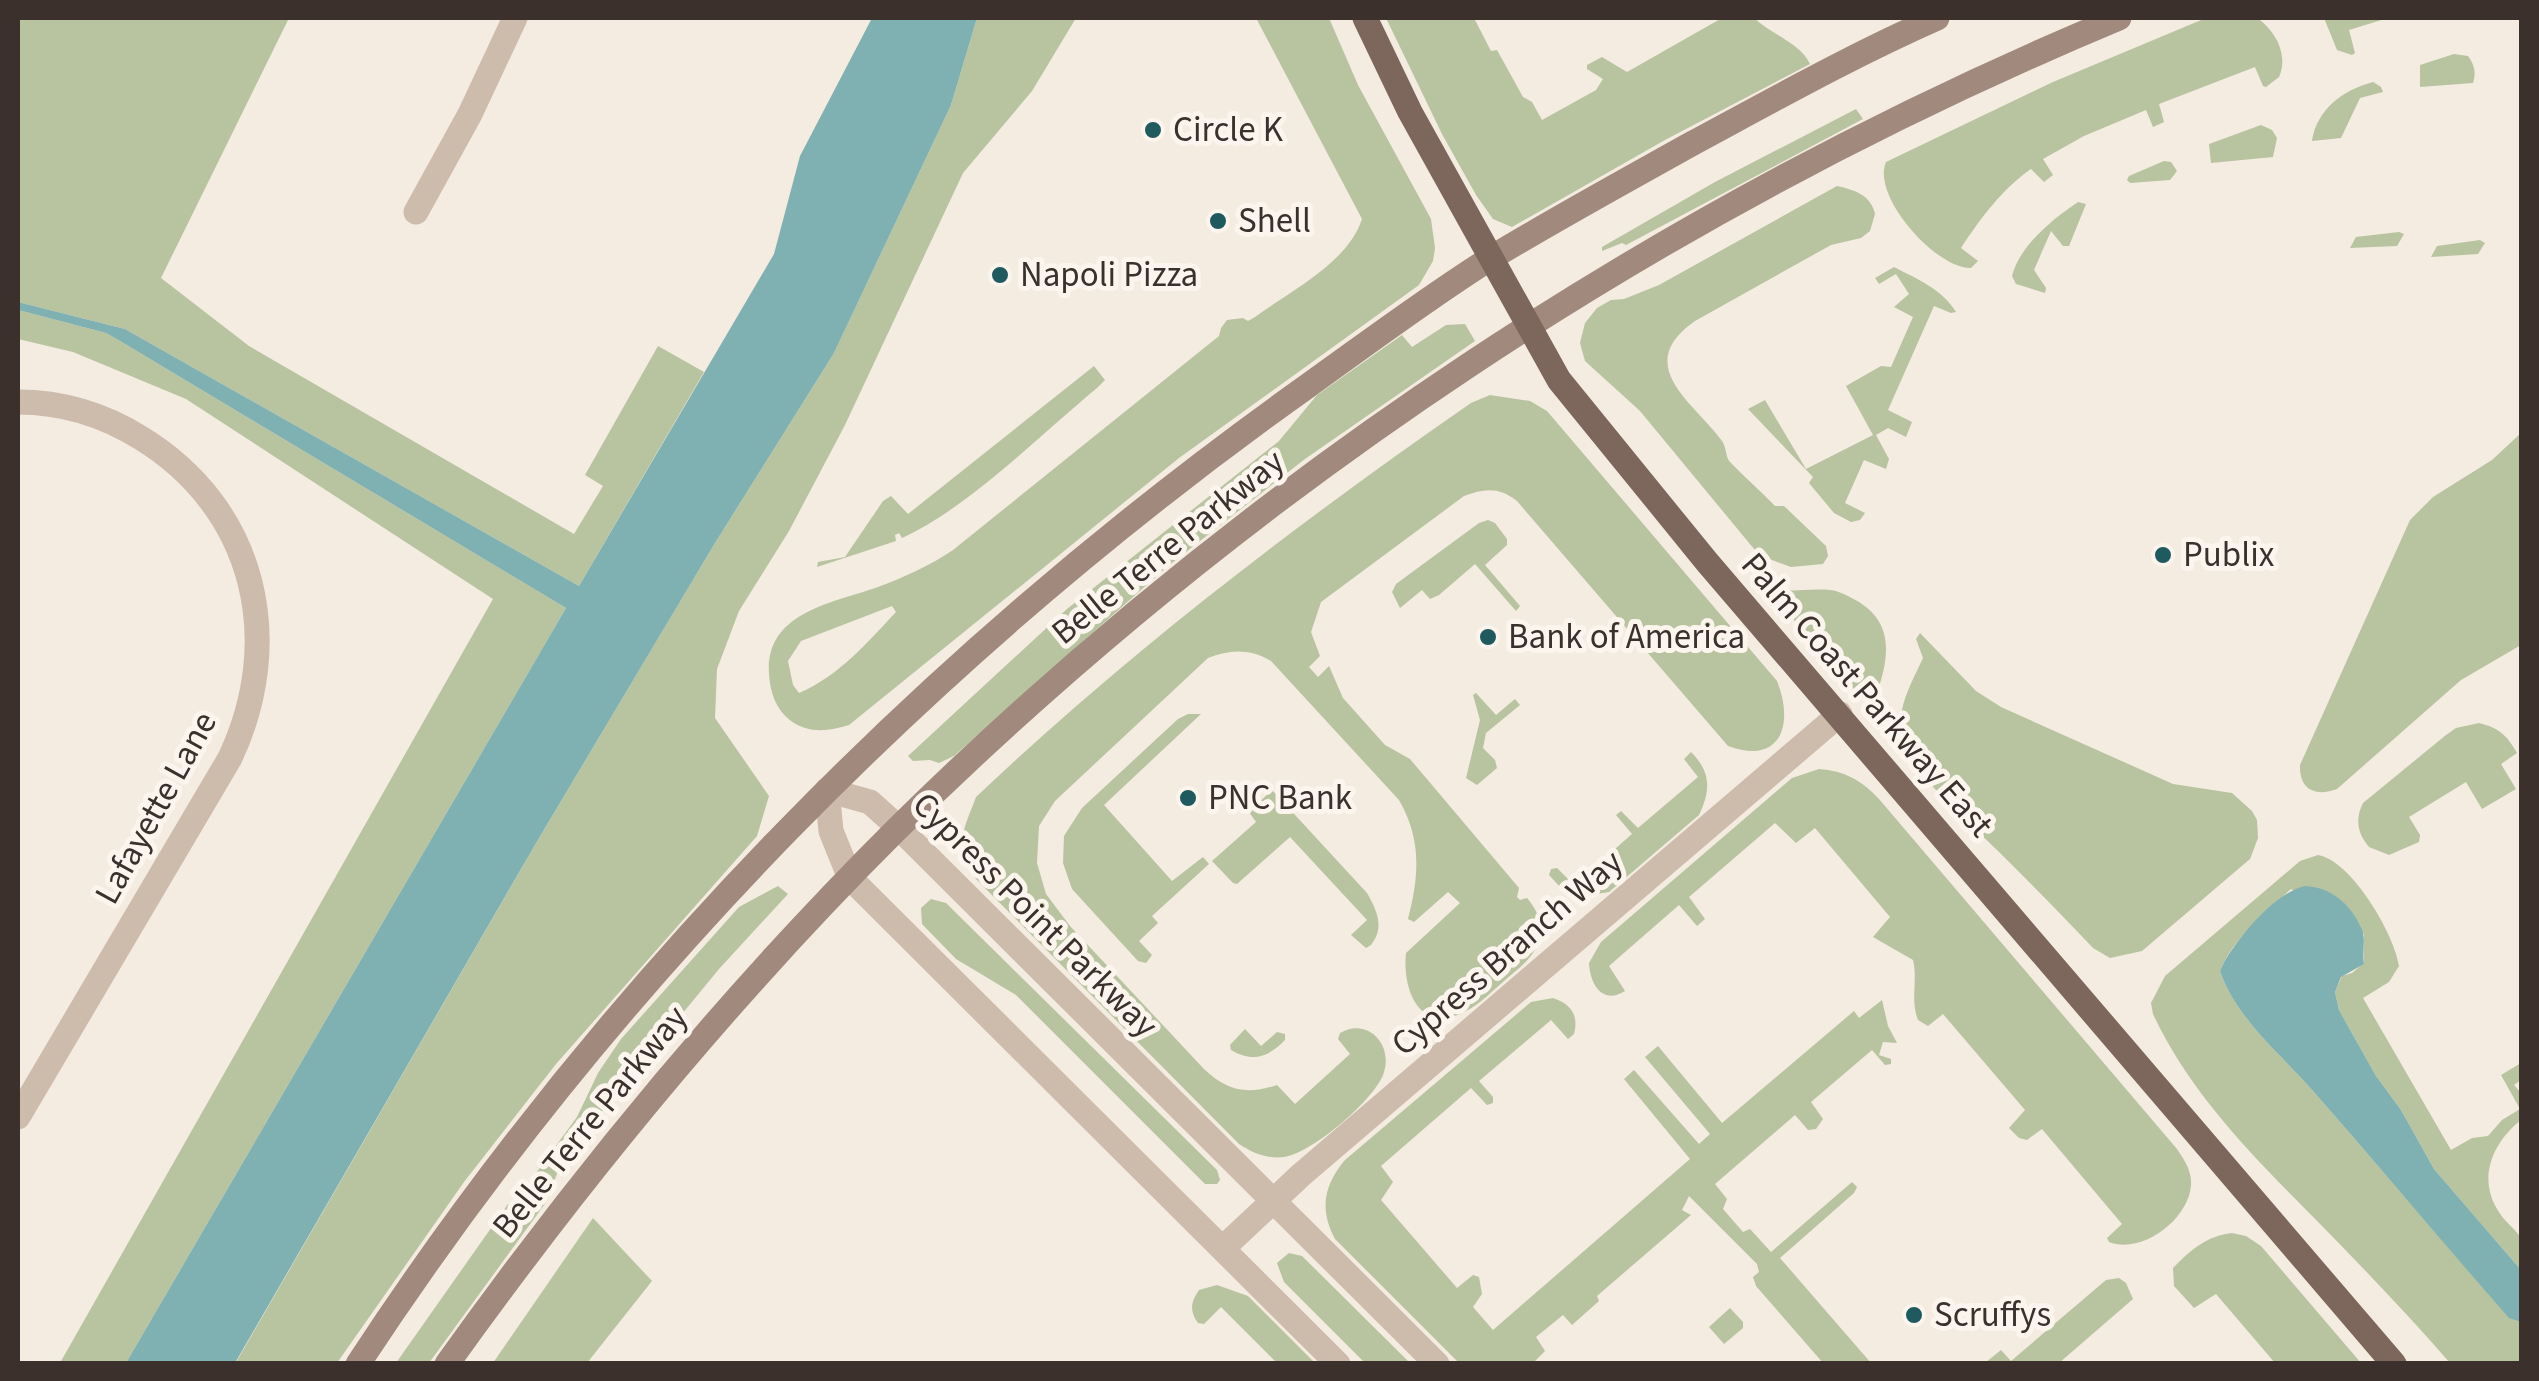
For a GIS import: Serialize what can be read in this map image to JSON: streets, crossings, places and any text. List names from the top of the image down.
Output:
{
  "streets": {
    "main road": ["Belle Terre Parkway", "Palm Coast Parkway East"],
    "street": ["Lafayette Lane", "Cypress Point Parkway", "Cypress Branch Way"]
  },
  "crossings": [
    ["Belle Terre Parkway", "Palm Coast Parkway East"],
    ["Belle Terre Parkway", "Cypress Point Parkway"],
    ["Palm Coast Parkway East", "Cypress Branch Way"],
    ["Cypress Point Parkway", "Cypress Branch Way"]
  ],
  "places": [
    "Circle K",
    "Shell",
    "Napoli Pizza",
    "Publix",
    "Bank of America",
    "PNC Bank",
    "Scruffys"
  ]
}
